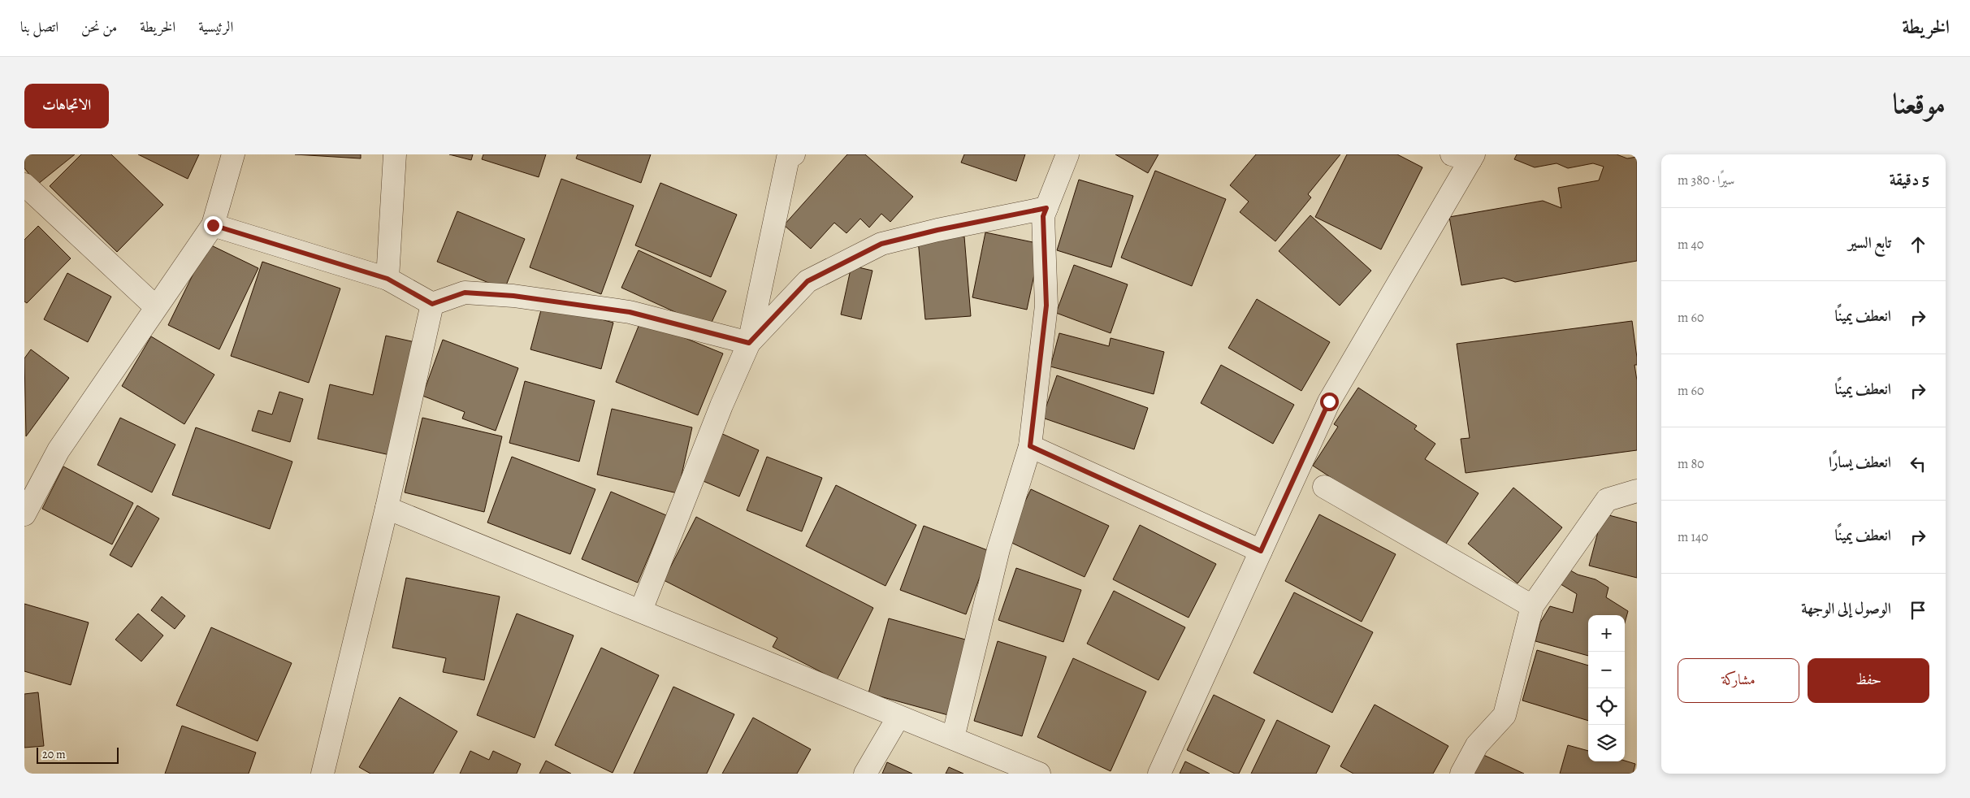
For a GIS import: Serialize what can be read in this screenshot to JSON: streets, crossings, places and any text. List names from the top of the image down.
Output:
{
  "scale_bar": "20 m",
  "page": {
    "header": "الخريطة",
    "nav": [
      "الرئيسية",
      "الخريطة",
      "من نحن",
      "اتصل بنا"
    ],
    "title": "موقعنا",
    "buttons": [
      "الاتجاهات",
      ["حفظ", "مشاركة"]
    ],
    "heading": ["5 دقيقة", "سيرًا · 380 m"],
    "list": [
      ["تابع السير", "40 m"],
      ["انعطف يمينًا", "60 m"],
      ["انعطف يمينًا", "60 m"],
      ["انعطف يسارًا", "80 m"],
      ["انعطف يمينًا", "140 m"],
      "الوصول إلى الوجهة"
    ],
    "map_buttons": ["+", "−"],
    "scale": "20 m"
  }
}
